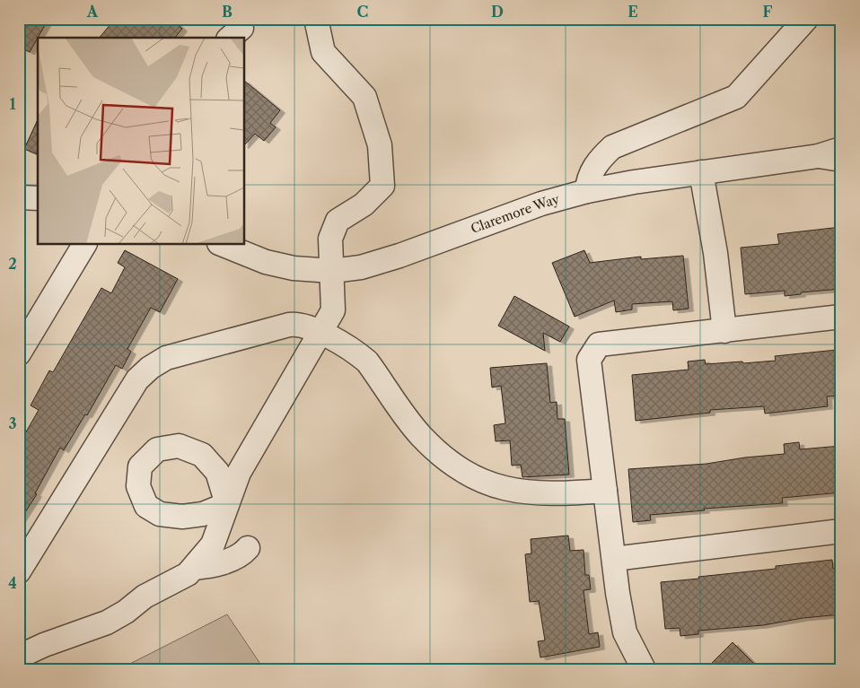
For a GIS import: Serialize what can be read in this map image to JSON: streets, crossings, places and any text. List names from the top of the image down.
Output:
{
  "streets": {
    "street": ["Claremore Way"]
  },
  "grid": {
    "columns": [
      "A",
      "B",
      "C",
      "D",
      "E",
      "F"
    ],
    "rows": [
      "1",
      "2",
      "3",
      "4"
    ]
  }
}
